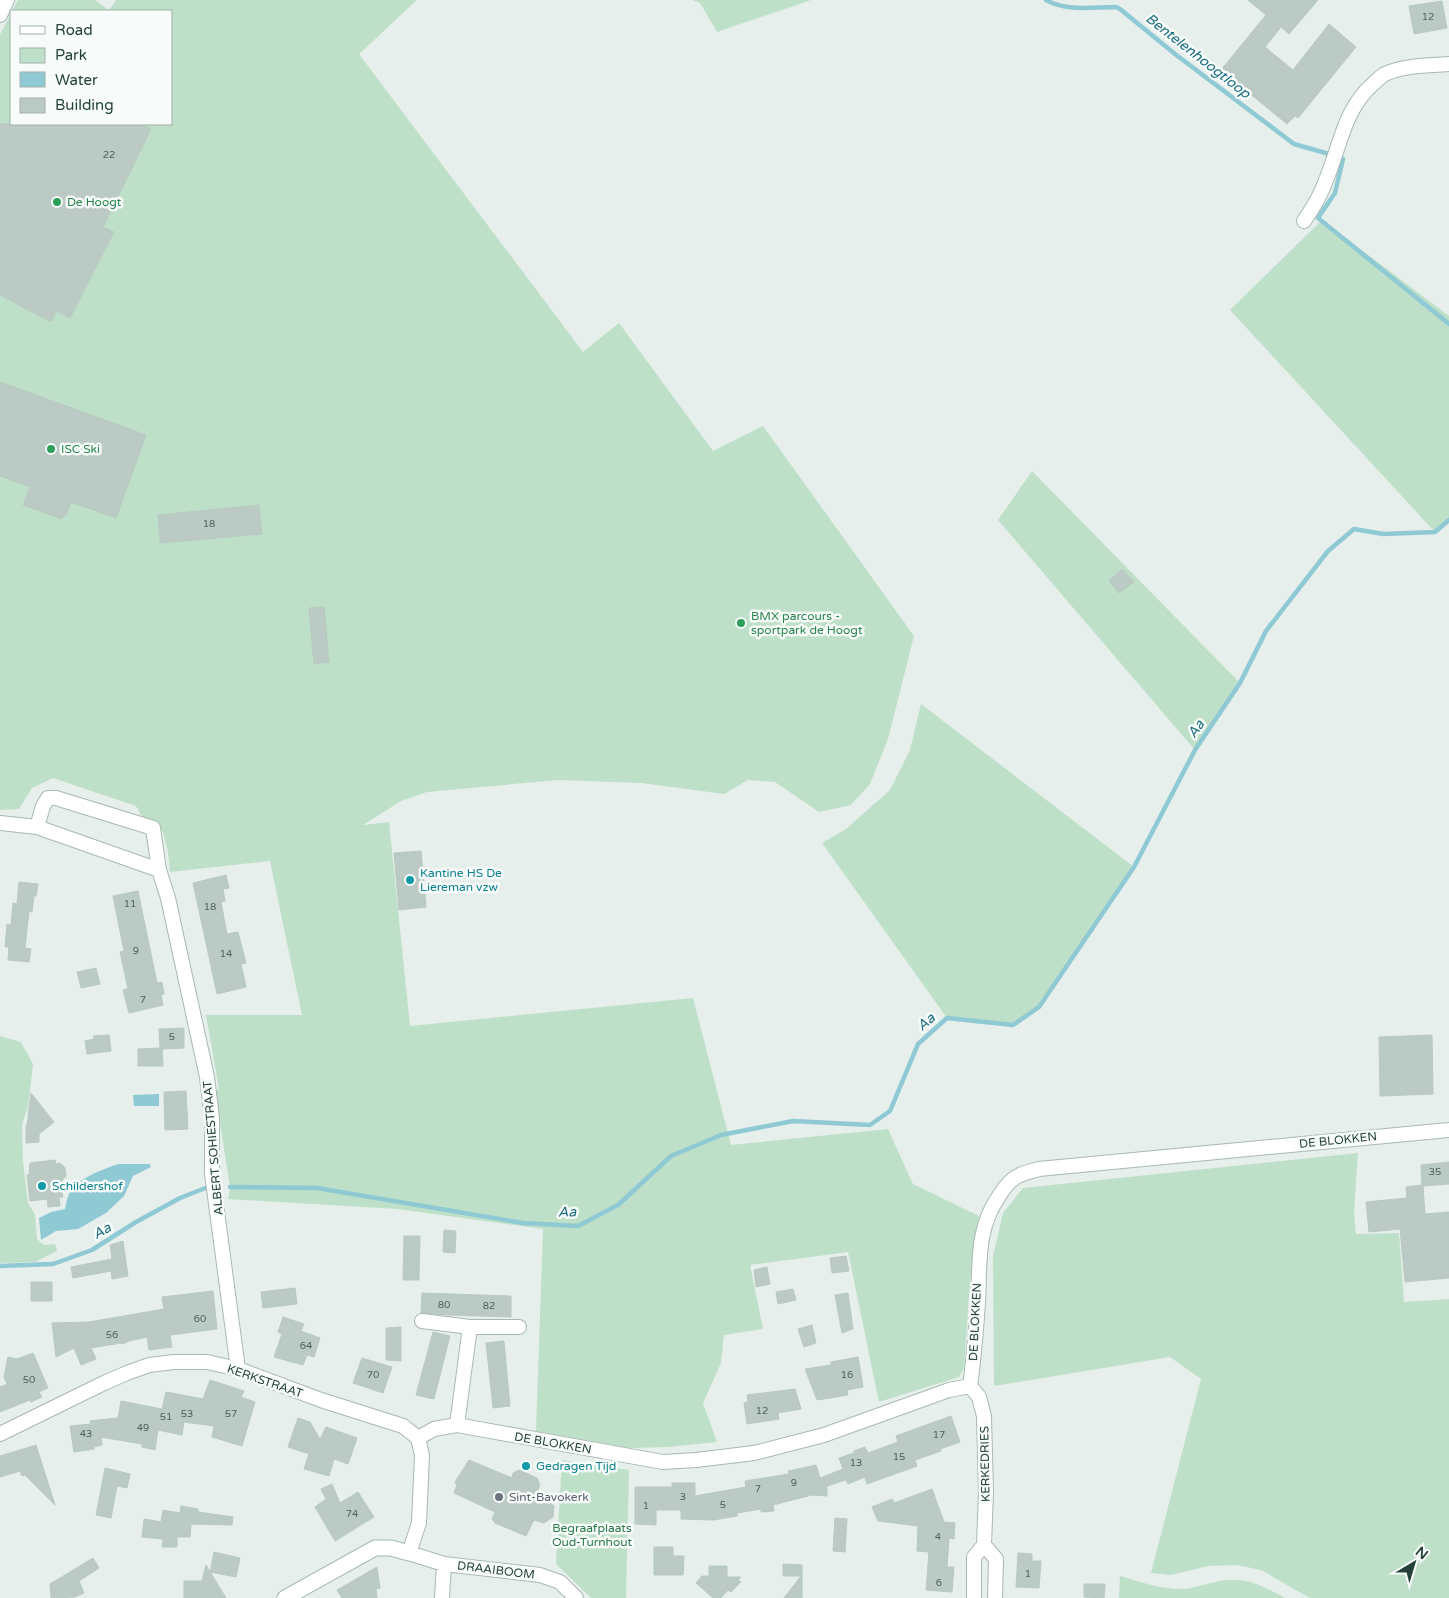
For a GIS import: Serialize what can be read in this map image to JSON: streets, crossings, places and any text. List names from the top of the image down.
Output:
{
  "streets": {
    "street": [
      "DE BLOKKEN",
      "ALBERT SOHIESTRAAT",
      "KERKSTRAAT",
      "KERKEDRIES",
      "DRAAIBOOM"
    ]
  },
  "crossings": [
    ["DE BLOKKEN", "KERKEDRIES"],
    ["ALBERT SOHIESTRAAT", "KERKSTRAAT"]
  ],
  "water": ["Bentelenhoogtloop", "Aa"],
  "parks": ["Begraafplaats Oud-Turnhout"],
  "places": [
    "De Hoogt",
    "ISC Ski",
    "BMX parcours - sportpark de Hoogt",
    "Kantine HS De Liereman vzw",
    "Schildershof",
    "Gedragen Tijd",
    "Sint-Bavokerk"
  ],
  "house_numbers": [
    "12",
    "22",
    "18",
    "11",
    "18",
    "9",
    "14",
    "7",
    "5",
    "35",
    "80",
    "82",
    "60",
    "56",
    "64",
    "70",
    "16",
    "50",
    "12",
    "53",
    "57",
    "51",
    "49",
    "43",
    "17",
    "15",
    "13",
    "9",
    "7",
    "3",
    "5",
    "1",
    "74",
    "4",
    "1",
    "6"
  ],
  "legend": [
    "Road",
    "Park",
    "Water",
    "Building"
  ],
  "north": "top right"
}
